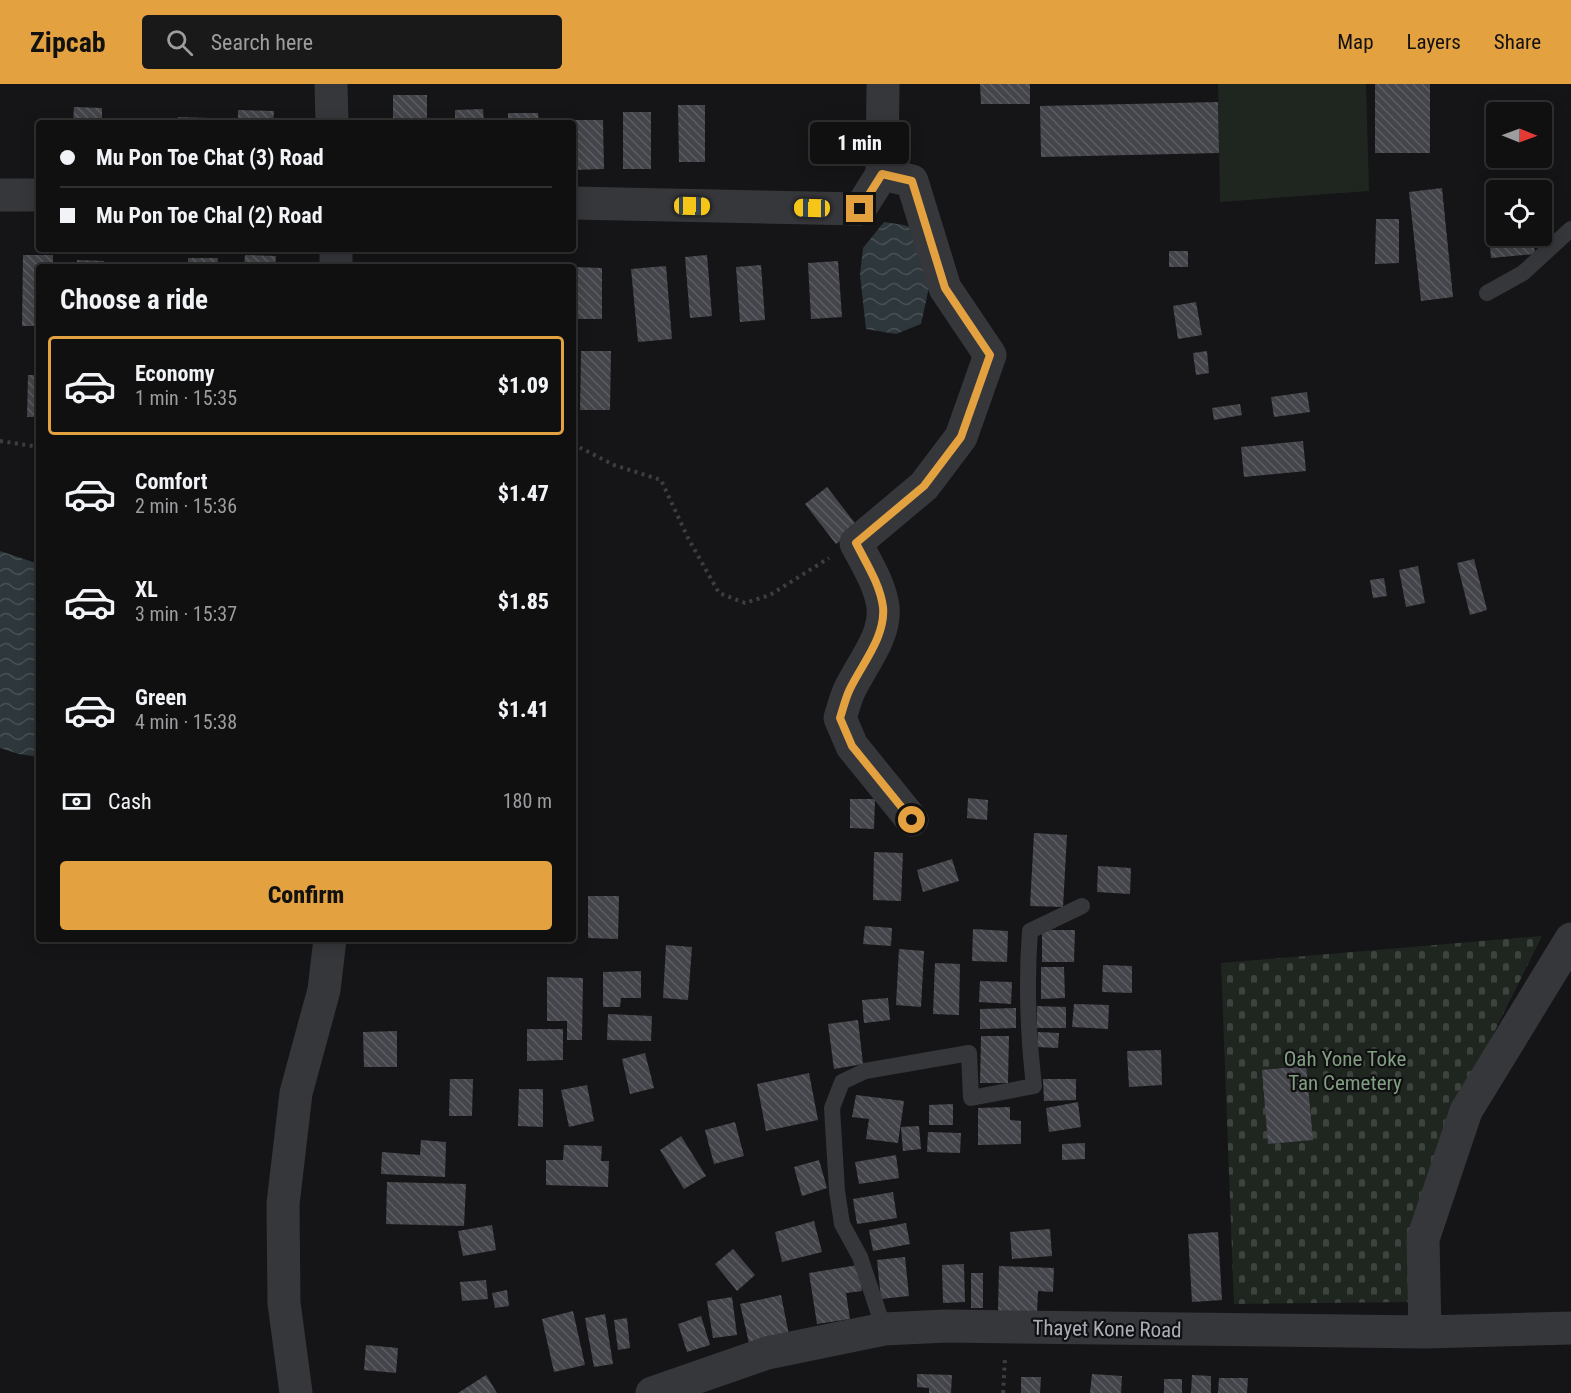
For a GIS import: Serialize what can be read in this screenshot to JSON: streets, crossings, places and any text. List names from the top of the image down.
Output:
{
  "streets": {
    "street": ["Thayet Kone Road"]
  },
  "parks": ["Oah Yone Toke Tan Cemetery"],
  "north": "right",
  "page": {
    "header": "Zipcab",
    "search": "Search here",
    "nav": ["Map", "Layers", "Share"],
    "banner": ["Mu Pon Toe Chat (3) Road", "Mu Pon Toe Chal (2) Road"],
    "bubble": "1 min",
    "heading": "Choose a ride",
    "list": [
      {
        "name": "Economy",
        "note": "1 min · 15:35",
        "value": "$1.09"
      },
      {
        "name": "Comfort",
        "note": "2 min · 15:36",
        "value": "$1.47"
      },
      {
        "name": "XL",
        "note": "3 min · 15:37",
        "value": "$1.85"
      },
      {
        "name": "Green",
        "note": "4 min · 15:38",
        "value": "$1.41"
      }
    ],
    "pay": ["Cash", "180 m"],
    "buttons": "Confirm"
  }
}
